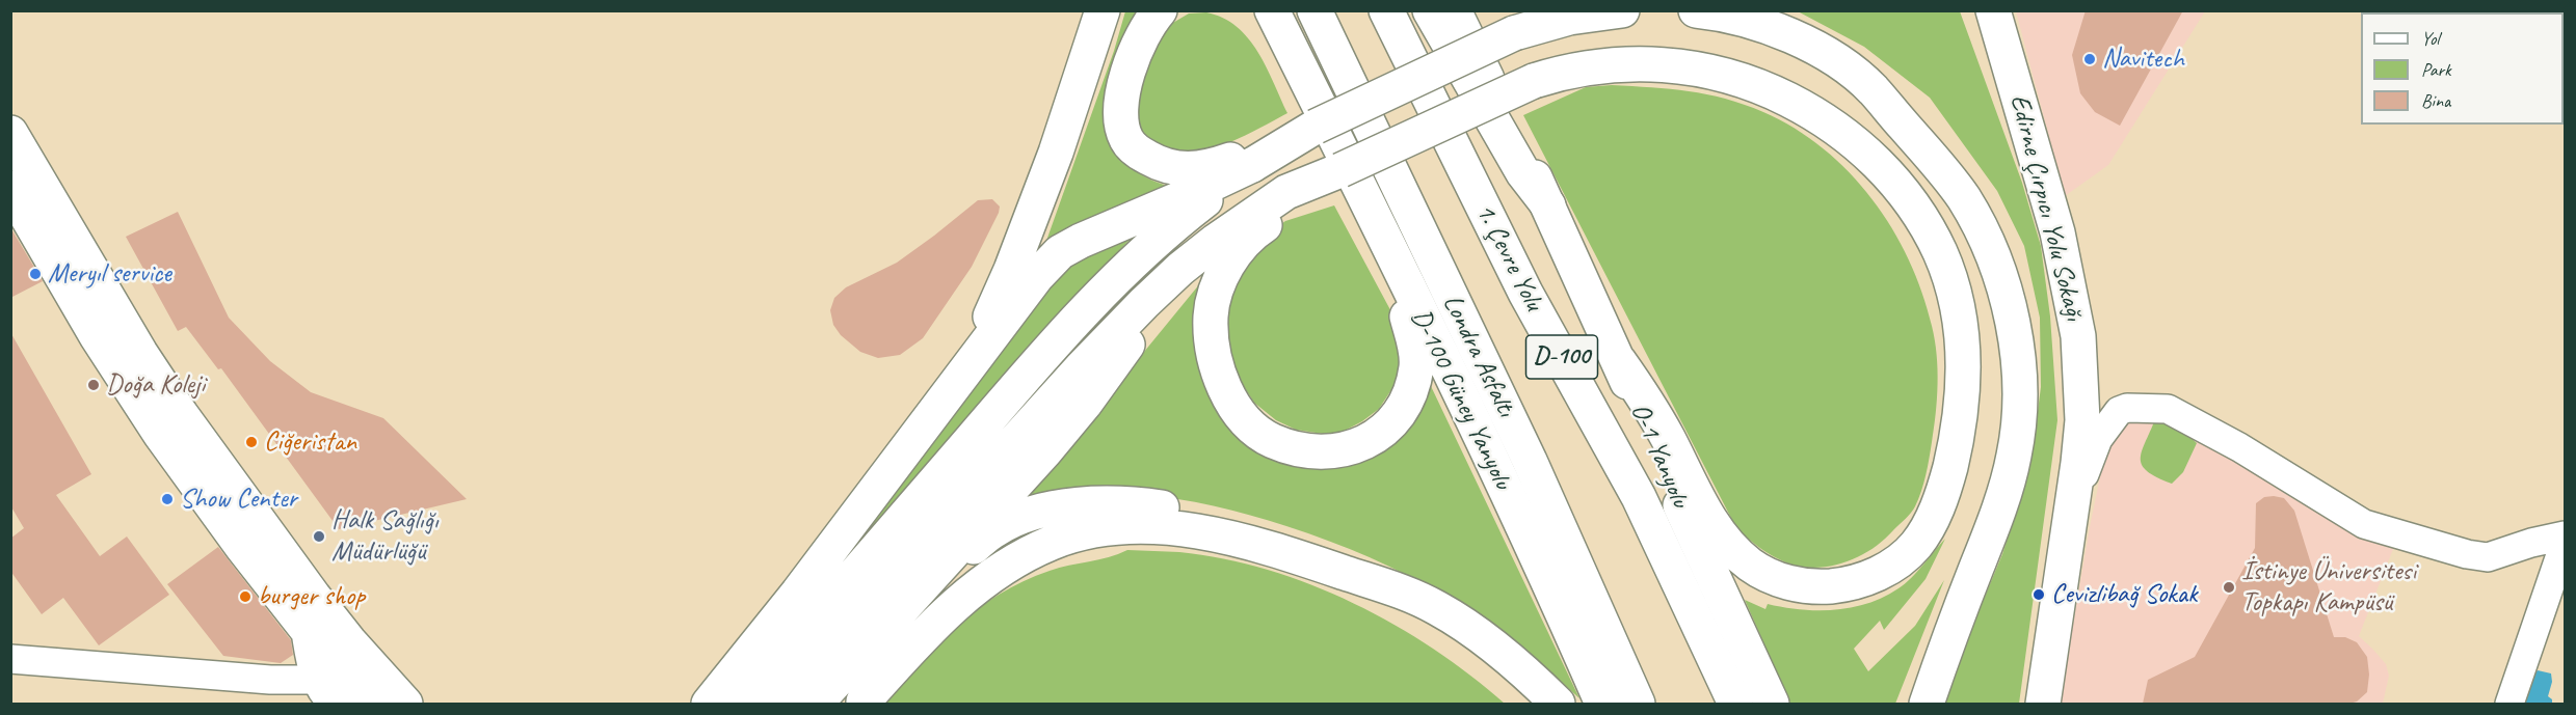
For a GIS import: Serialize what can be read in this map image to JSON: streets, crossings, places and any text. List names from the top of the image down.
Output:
{
  "streets": {
    "main road": [
      "Edirne Çırpıcı Yolu Sokağı",
      "1. Çevre Yolu",
      "Londra Asfaltı",
      "D-100",
      "D-100 Güney Yanyolu",
      "O-1 Yanyolu"
    ]
  },
  "places": [
    "Navitech",
    "Meryıl service",
    "Doğa Koleji",
    "Ciğeristan",
    "Show Center",
    "Halk Sağlığı Müdürlüğü",
    "İstinye Üniversitesi Topkapı Kampüsü",
    "Cevizlibağ Sokak",
    "burger shop"
  ],
  "legend": ["Yol", "Park", "Bina"]
}
